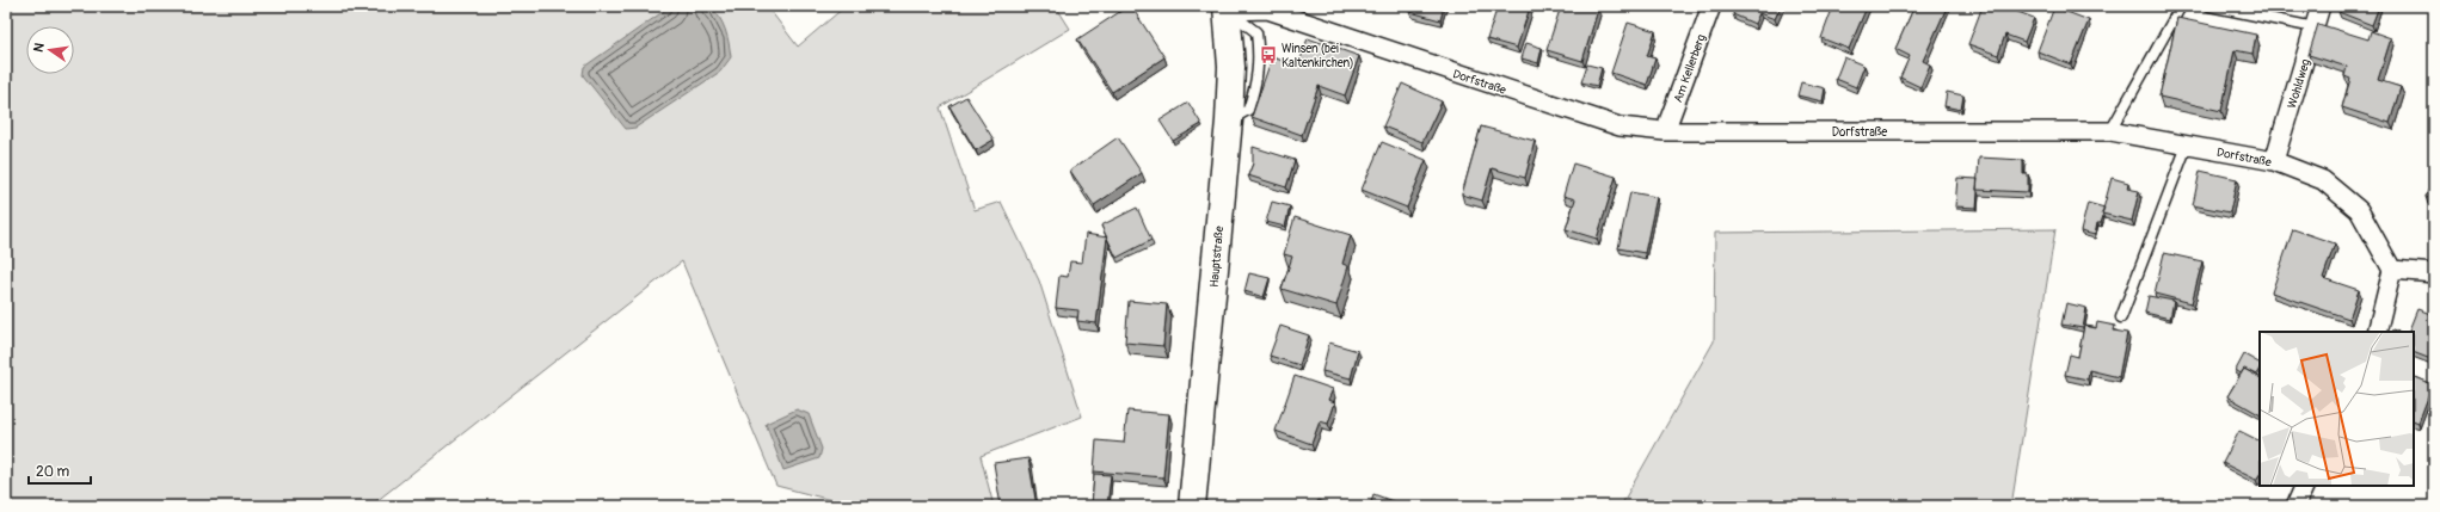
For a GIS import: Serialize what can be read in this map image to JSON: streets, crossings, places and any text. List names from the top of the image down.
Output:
{
  "streets": {
    "street": [
      "Am Kellerberg",
      "Dorfstraße",
      "Wohldweg",
      "Hauptstraße"
    ]
  },
  "crossings": [
    ["Am Kellerberg", "Dorfstraße"],
    ["Dorfstraße", "Wohldweg"],
    ["Dorfstraße", "Hauptstraße"]
  ],
  "places": {
    "bus stop": ["Winsen (bei Kaltenkirchen)"]
  },
  "scale_bar": "20 m",
  "north": "left"
}
